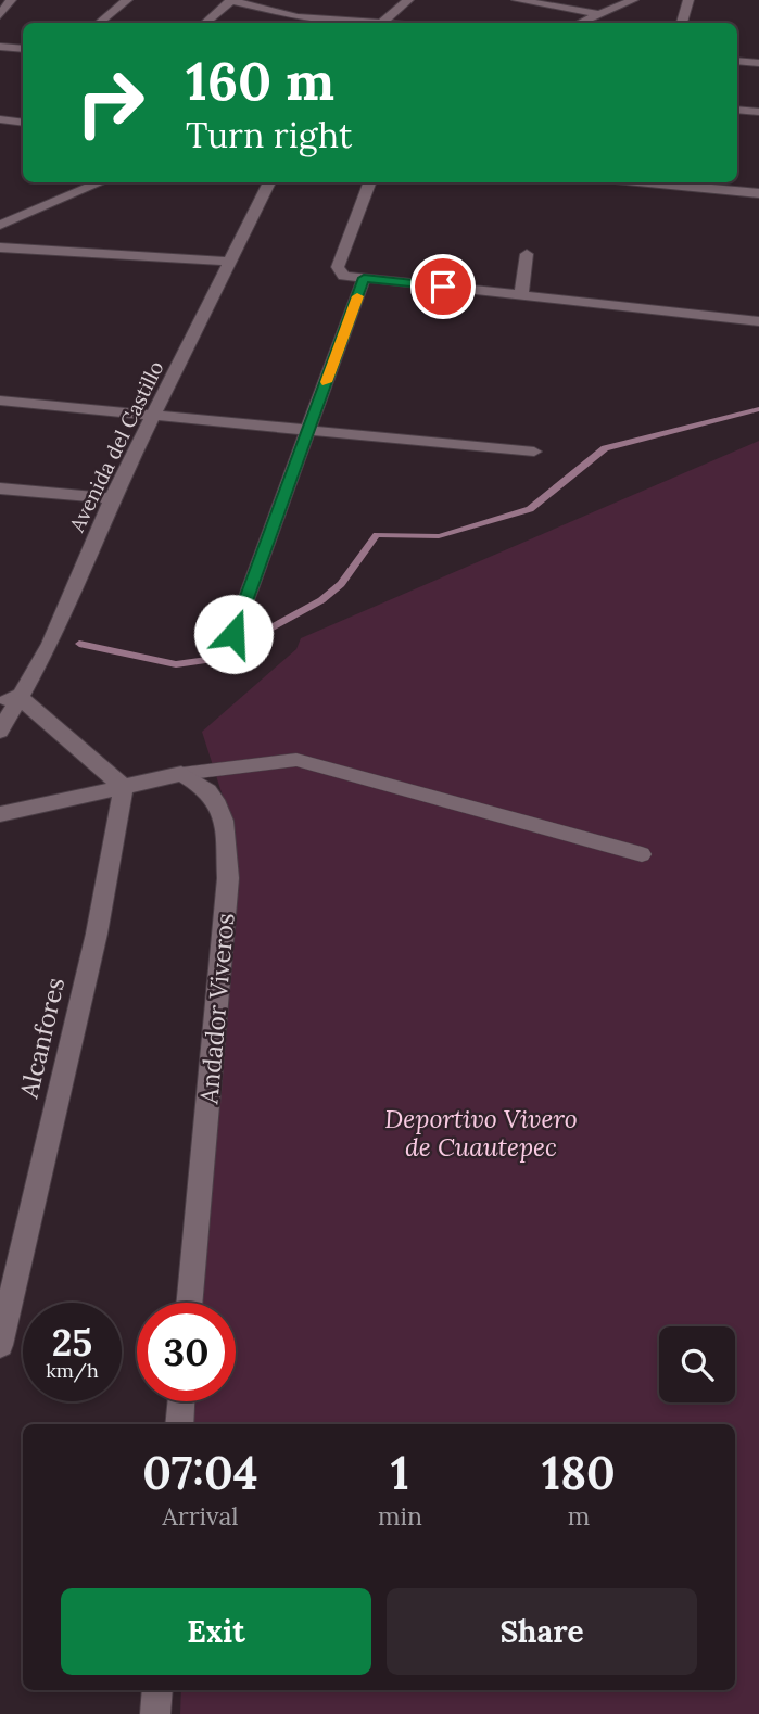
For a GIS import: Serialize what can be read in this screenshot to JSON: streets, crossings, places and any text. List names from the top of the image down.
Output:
{
  "streets": {
    "street": ["Avenida del Castillo", "Andador Viveros", "Alcanfores"]
  },
  "parks": ["Deportivo Vivero de Cuautepec"],
  "page": {
    "turn": ["160 m", "Turn right"],
    "speed": "25 km/h",
    "limit": "30",
    "eta": [
      "07:04",
      "Arrival",
      "1",
      "min",
      "180",
      "m"
    ],
    "buttons": ["Exit", "Share"]
  }
}
